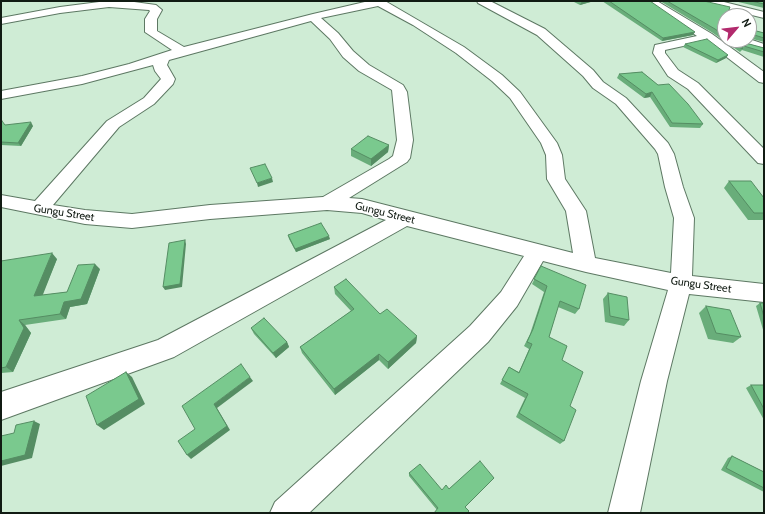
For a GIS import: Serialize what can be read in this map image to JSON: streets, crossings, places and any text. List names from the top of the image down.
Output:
{
  "streets": {
    "street": ["Gungu Street"]
  },
  "north": "top right"
}
